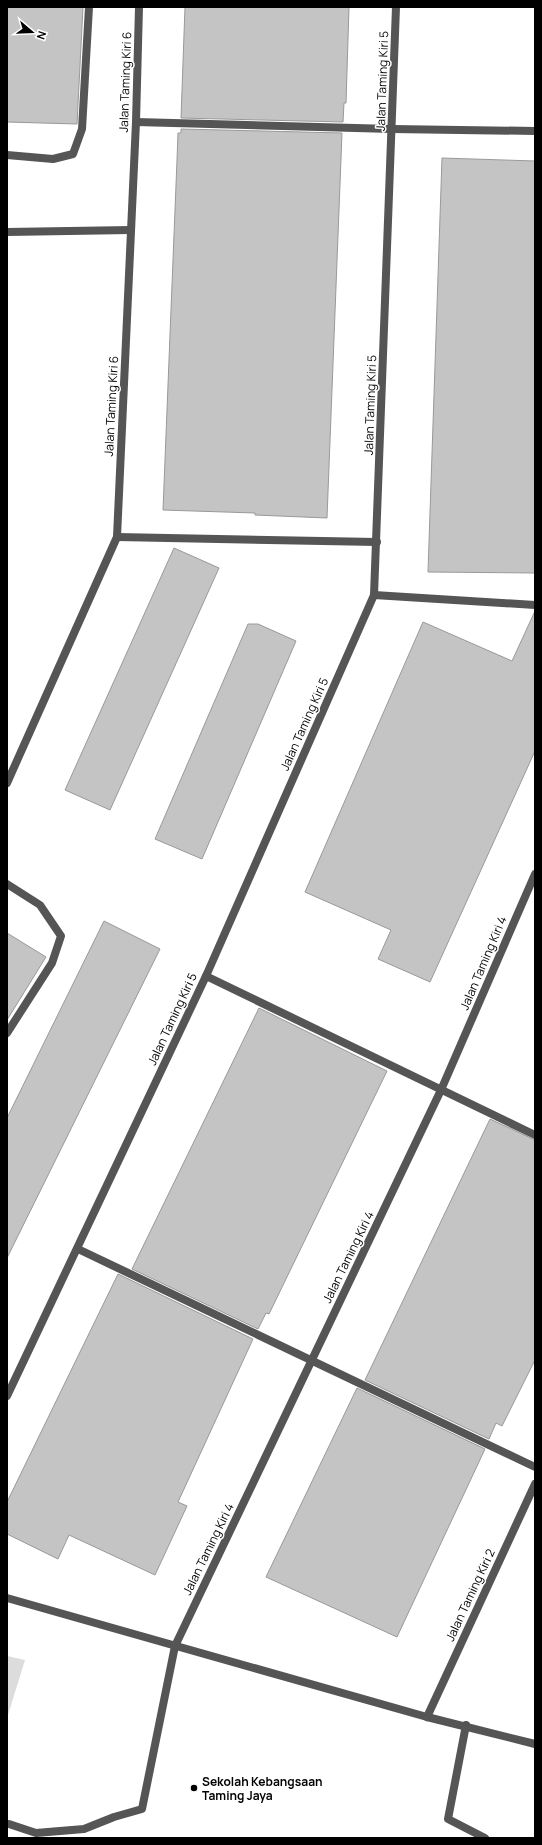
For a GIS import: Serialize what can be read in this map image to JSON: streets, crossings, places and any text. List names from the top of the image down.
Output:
{
  "streets": {
    "street": [
      "Jalan Taming Kiri 5",
      "Jalan Taming Kiri 6",
      "Jalan Taming Kiri 4",
      "Jalan Taming Kiri 2"
    ]
  },
  "places": ["Sekolah Kebangsaan Taming Jaya"],
  "north": "right"
}
